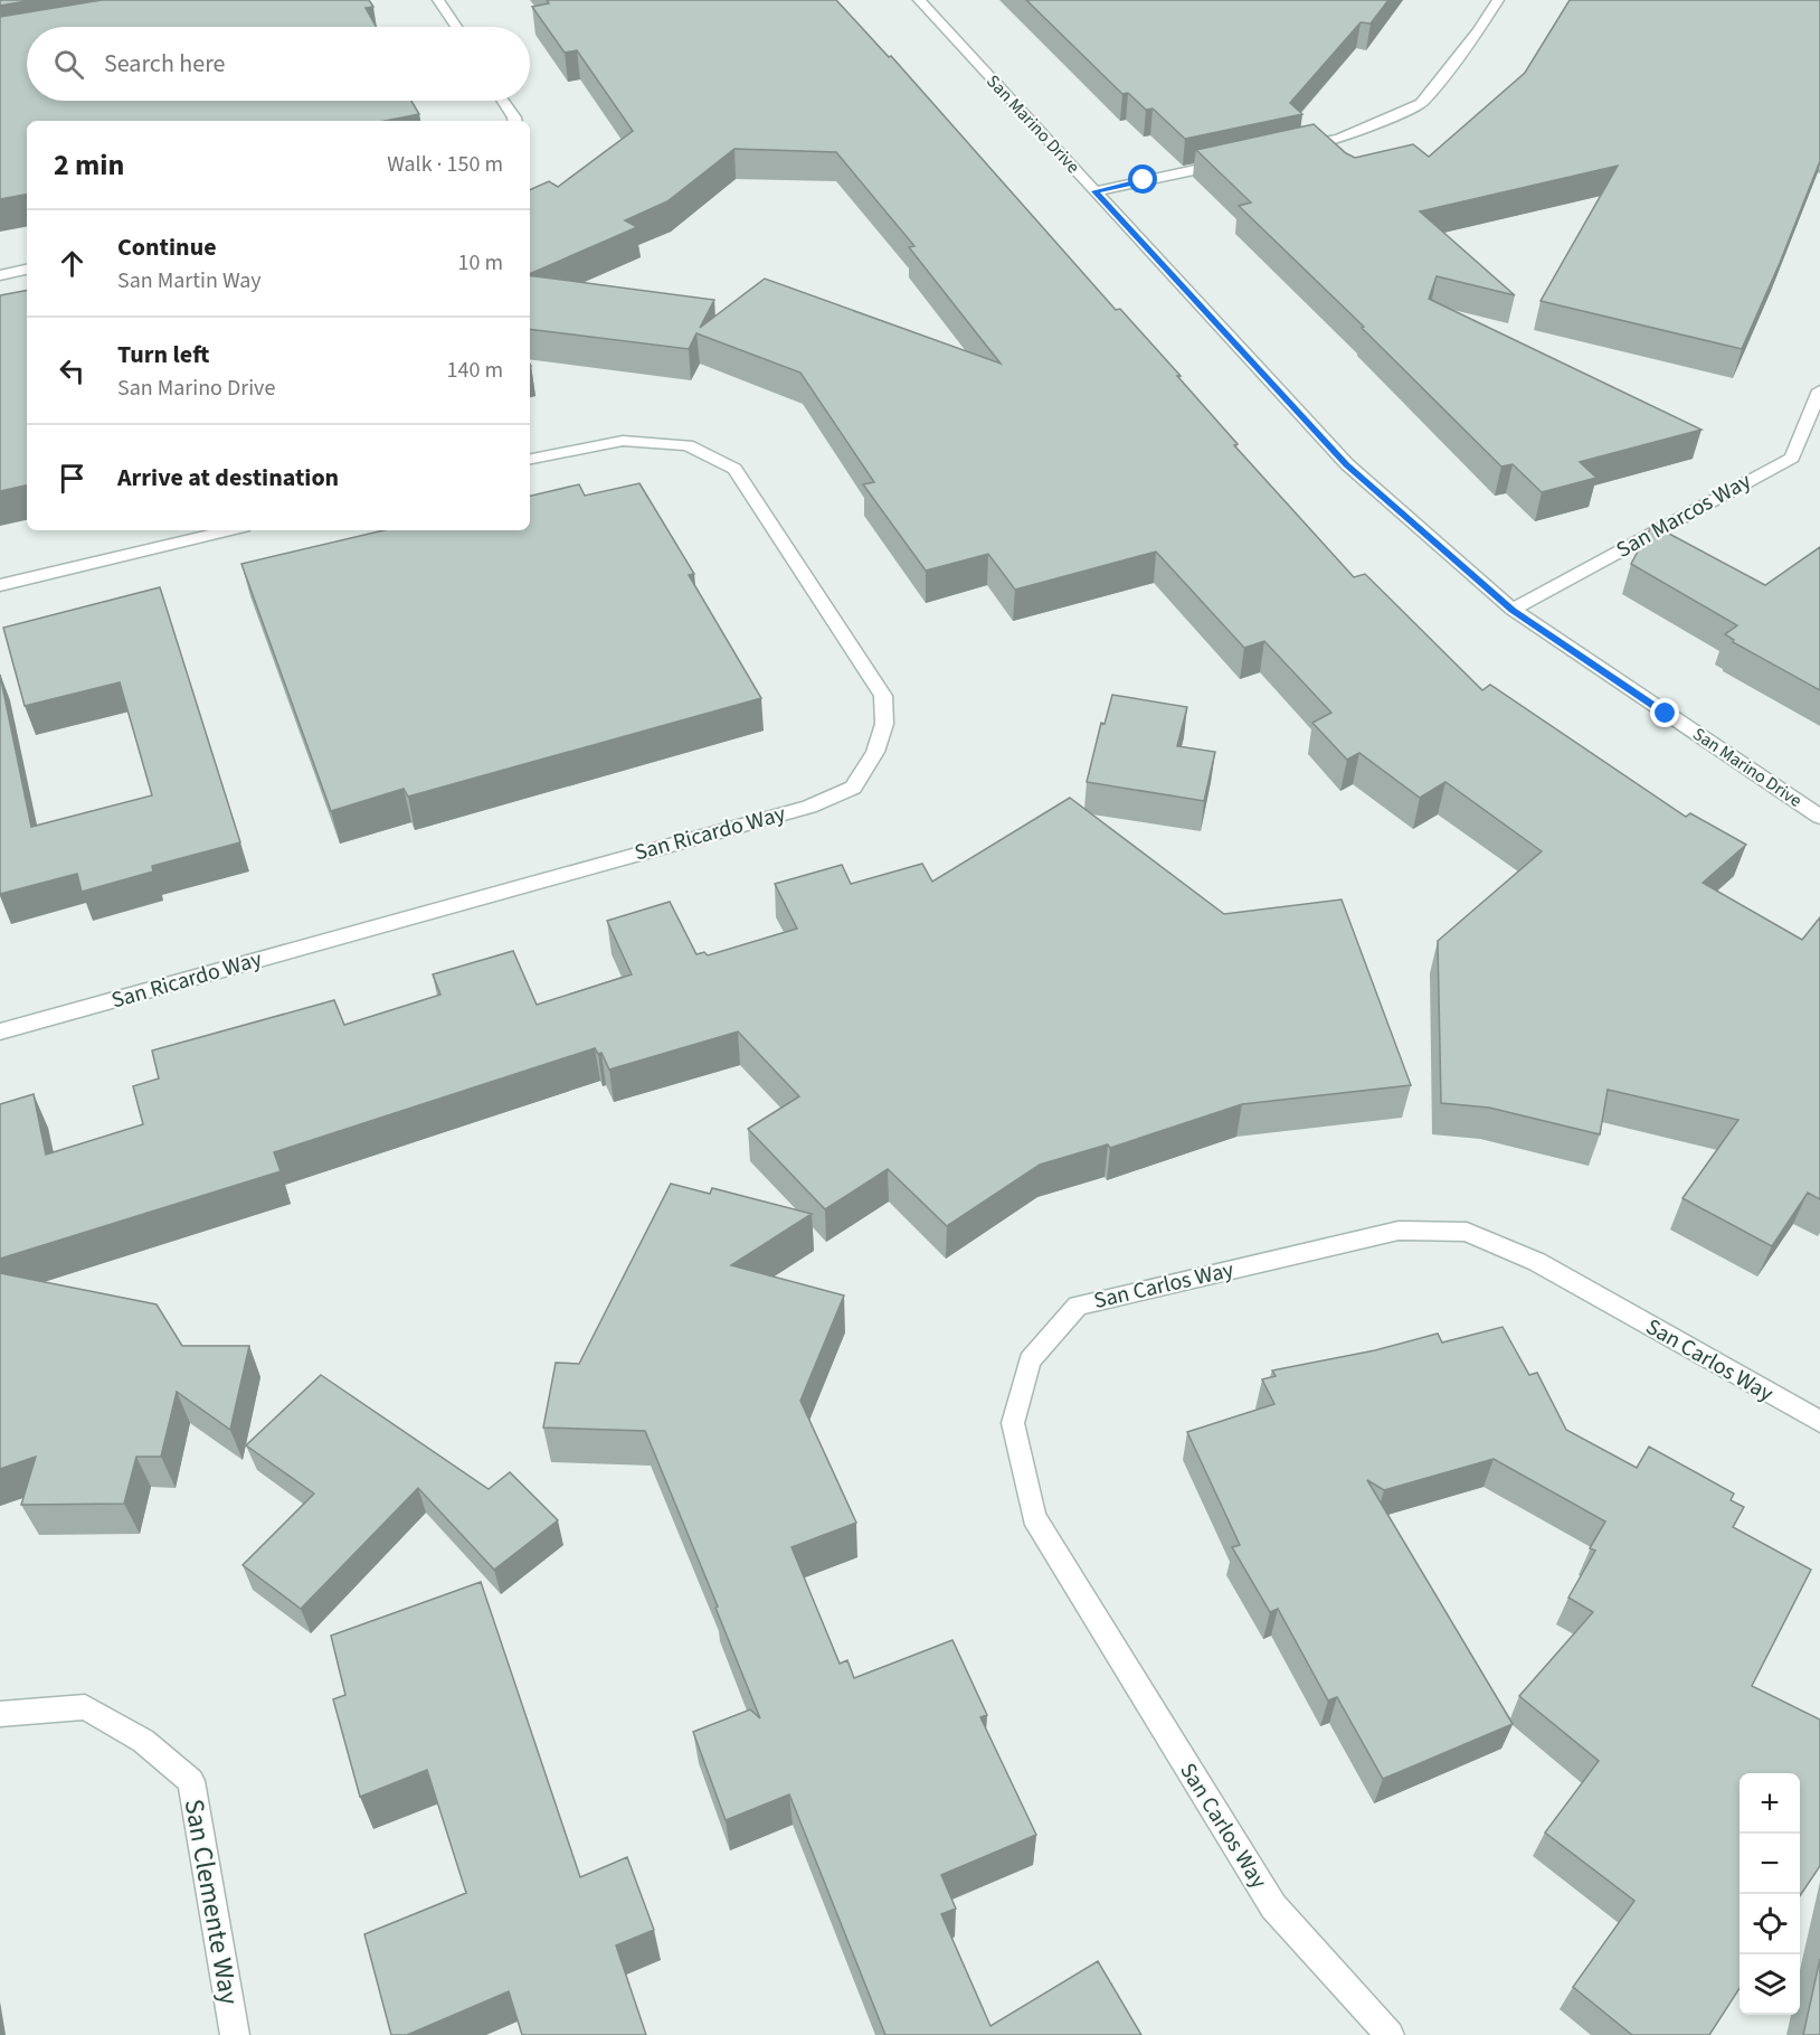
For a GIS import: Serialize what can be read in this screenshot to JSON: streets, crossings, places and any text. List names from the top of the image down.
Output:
{
  "streets": {
    "street": [
      "San Marino Drive",
      "San Marcos Way",
      "San Ricardo Way",
      "San Carlos Way",
      "San Clemente Way"
    ]
  },
  "crossings": [
    ["San Marino Drive", "San Marcos Way"]
  ],
  "page": {
    "search": "Search here",
    "heading": ["2 min", "Walk · 150 m"],
    "list": [
      ["Continue", "San Martin Way", "10 m"],
      ["Turn left", "San Marino Drive", "140 m"],
      "Arrive at destination"
    ],
    "map_buttons": ["+", "−"]
  }
}
